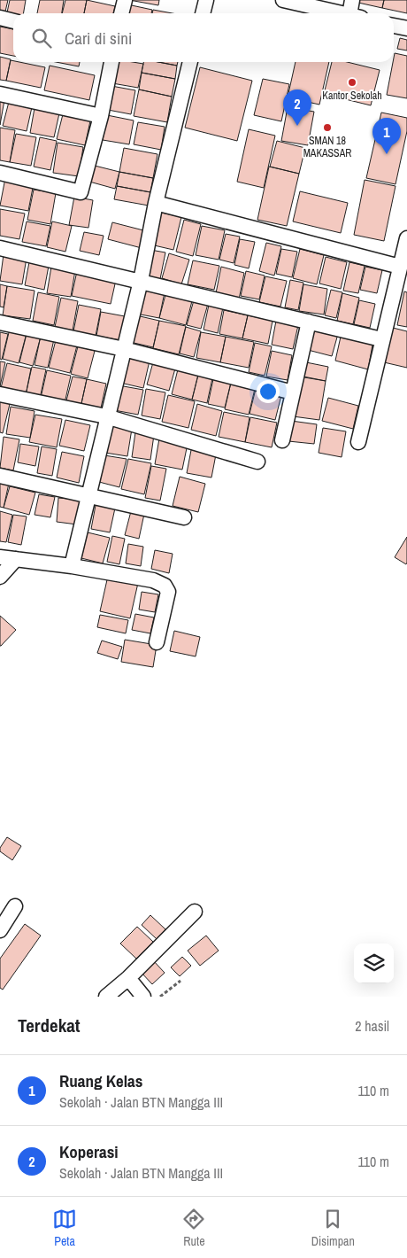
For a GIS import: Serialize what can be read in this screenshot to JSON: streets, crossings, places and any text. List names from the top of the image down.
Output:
{
  "places": ["Kantor Sekolah", "SMAN 18 MAKASSAR"],
  "page": {
    "search": "Cari di sini",
    "pins": ["2", "1"],
    "heading": ["Terdekat", "2 hasil"],
    "list": [
      {
        "mark": "1",
        "name": "Ruang Kelas",
        "note": "Sekolah · Jalan BTN Mangga III",
        "value": "110 m"
      },
      {
        "mark": "2",
        "name": "Koperasi",
        "note": "Sekolah · Jalan BTN Mangga III",
        "value": "110 m"
      }
    ],
    "nav": ["Peta", "Rute", "Disimpan"]
  }
}
